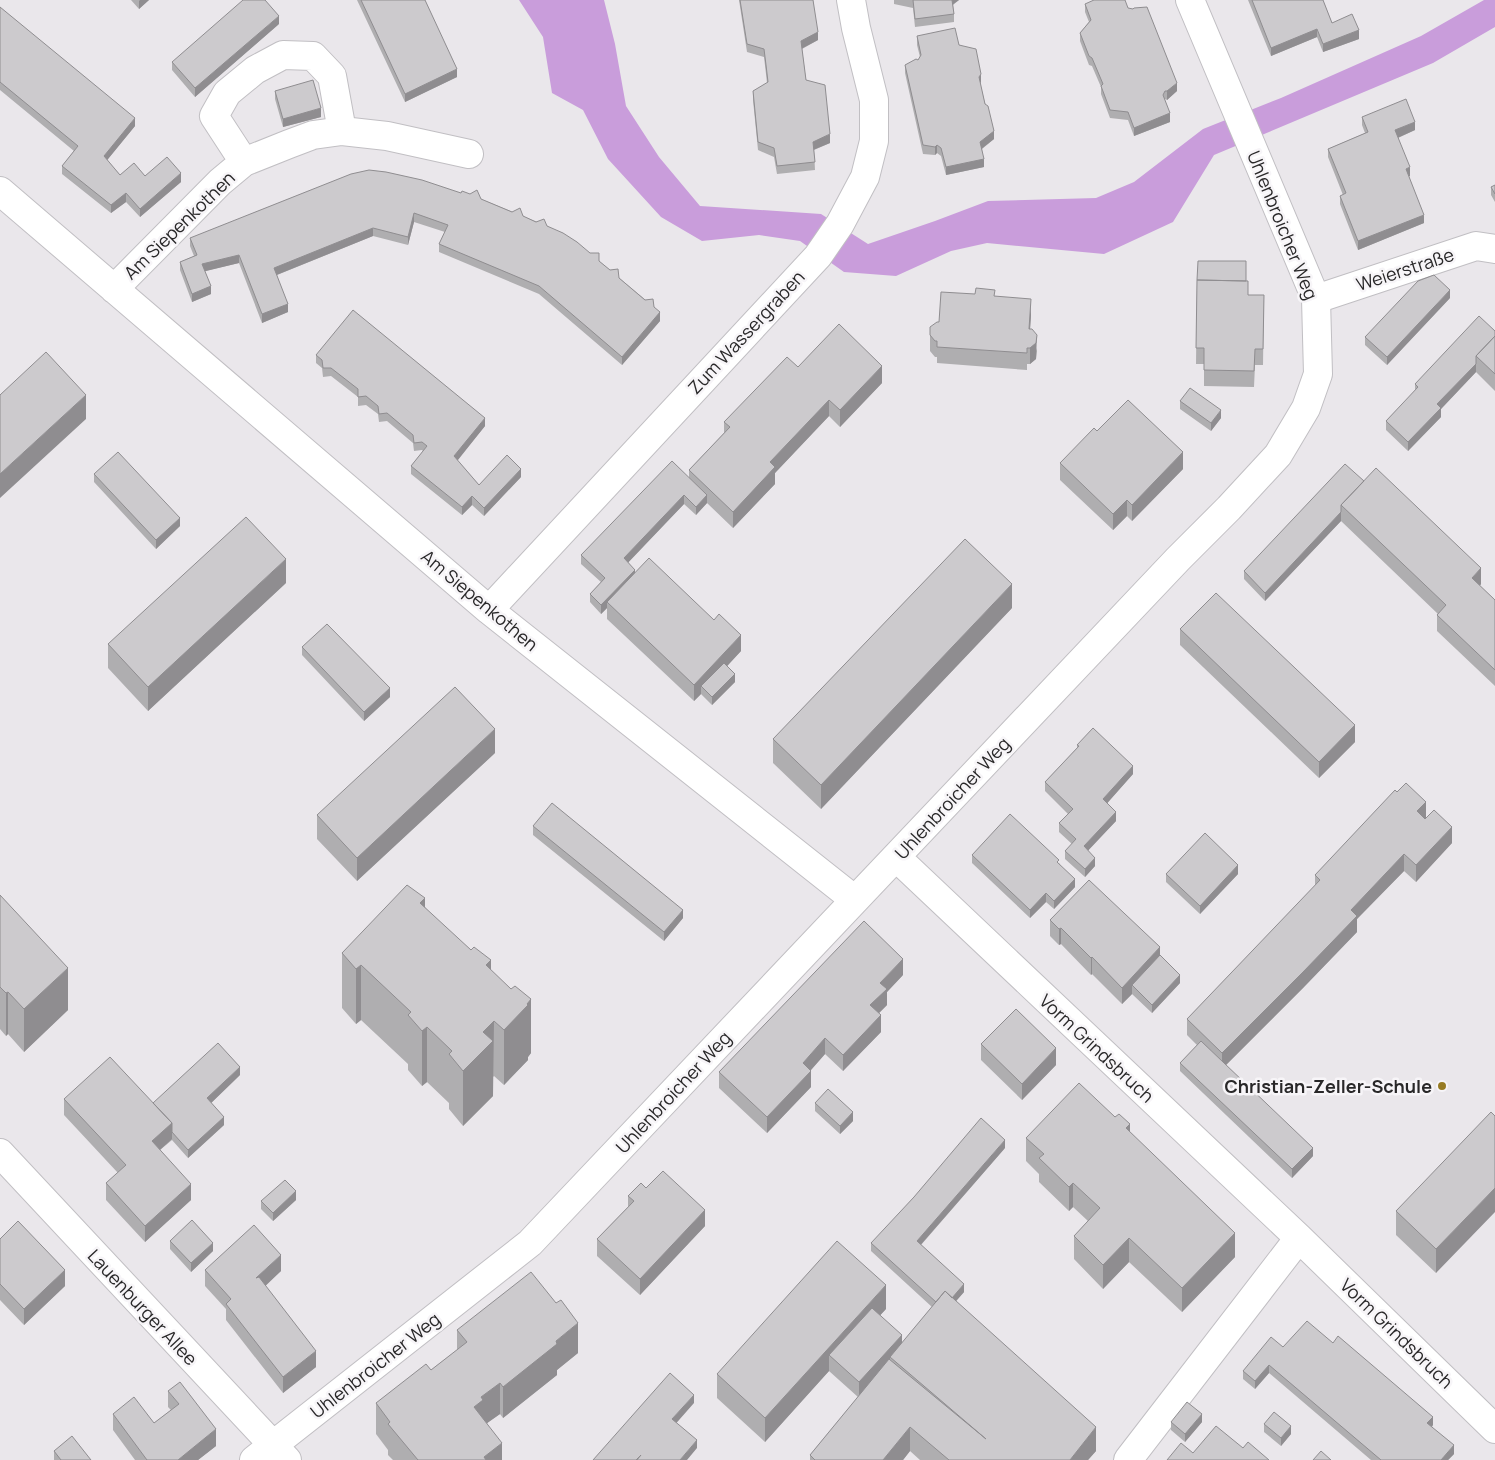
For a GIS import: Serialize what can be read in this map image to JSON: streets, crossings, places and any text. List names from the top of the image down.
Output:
{
  "streets": {
    "street": [
      "Am Siepenkothen",
      "Uhlenbroicher Weg",
      "Weierstraße",
      "Zum Wassergraben",
      "Vorm Grindsbruch",
      "Lauenburger Allee"
    ]
  },
  "crossings": [
    ["Am Siepenkothen", "Uhlenbroicher Weg"],
    ["Am Siepenkothen", "Zum Wassergraben"],
    ["Uhlenbroicher Weg", "Weierstraße"],
    ["Uhlenbroicher Weg", "Vorm Grindsbruch"],
    ["Uhlenbroicher Weg", "Lauenburger Allee"]
  ],
  "places": ["Christian-Zeller-Schule"]
}
